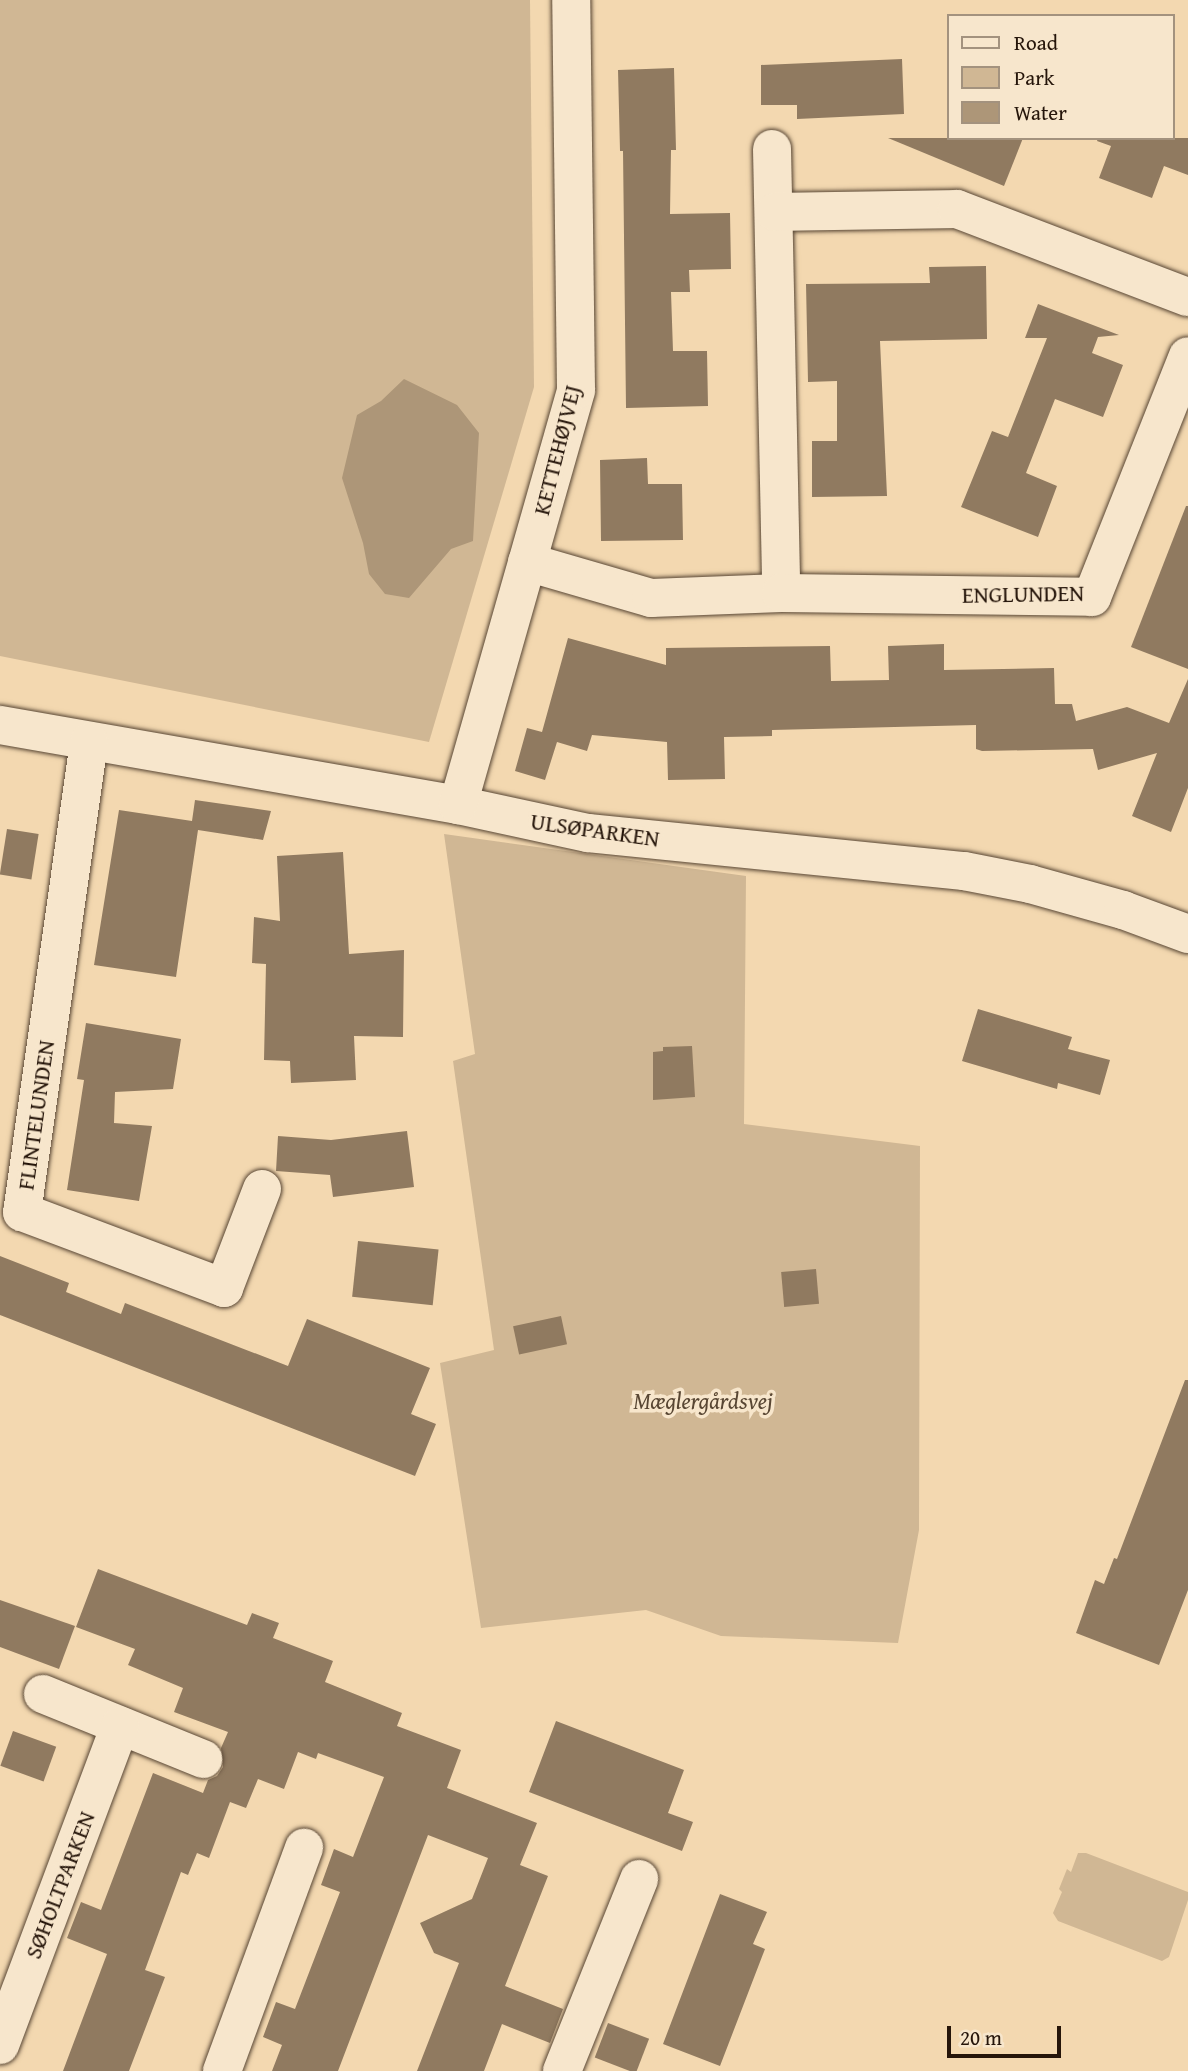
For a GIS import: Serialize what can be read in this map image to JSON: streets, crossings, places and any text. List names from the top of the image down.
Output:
{
  "streets": {
    "street": [
      "KETTEHØJVEJ",
      "ENGLUNDEN",
      "ULSØPARKEN",
      "FLINTELUNDEN",
      "SØHOLTPARKEN"
    ]
  },
  "crossings": [
    ["KETTEHØJVEJ", "ENGLUNDEN"],
    ["KETTEHØJVEJ", "ULSØPARKEN"],
    ["ULSØPARKEN", "FLINTELUNDEN"]
  ],
  "parks": ["Mæglergårdsvej"],
  "legend": ["Road", "Park", "Water"],
  "scale_bar": "20 m"
}
